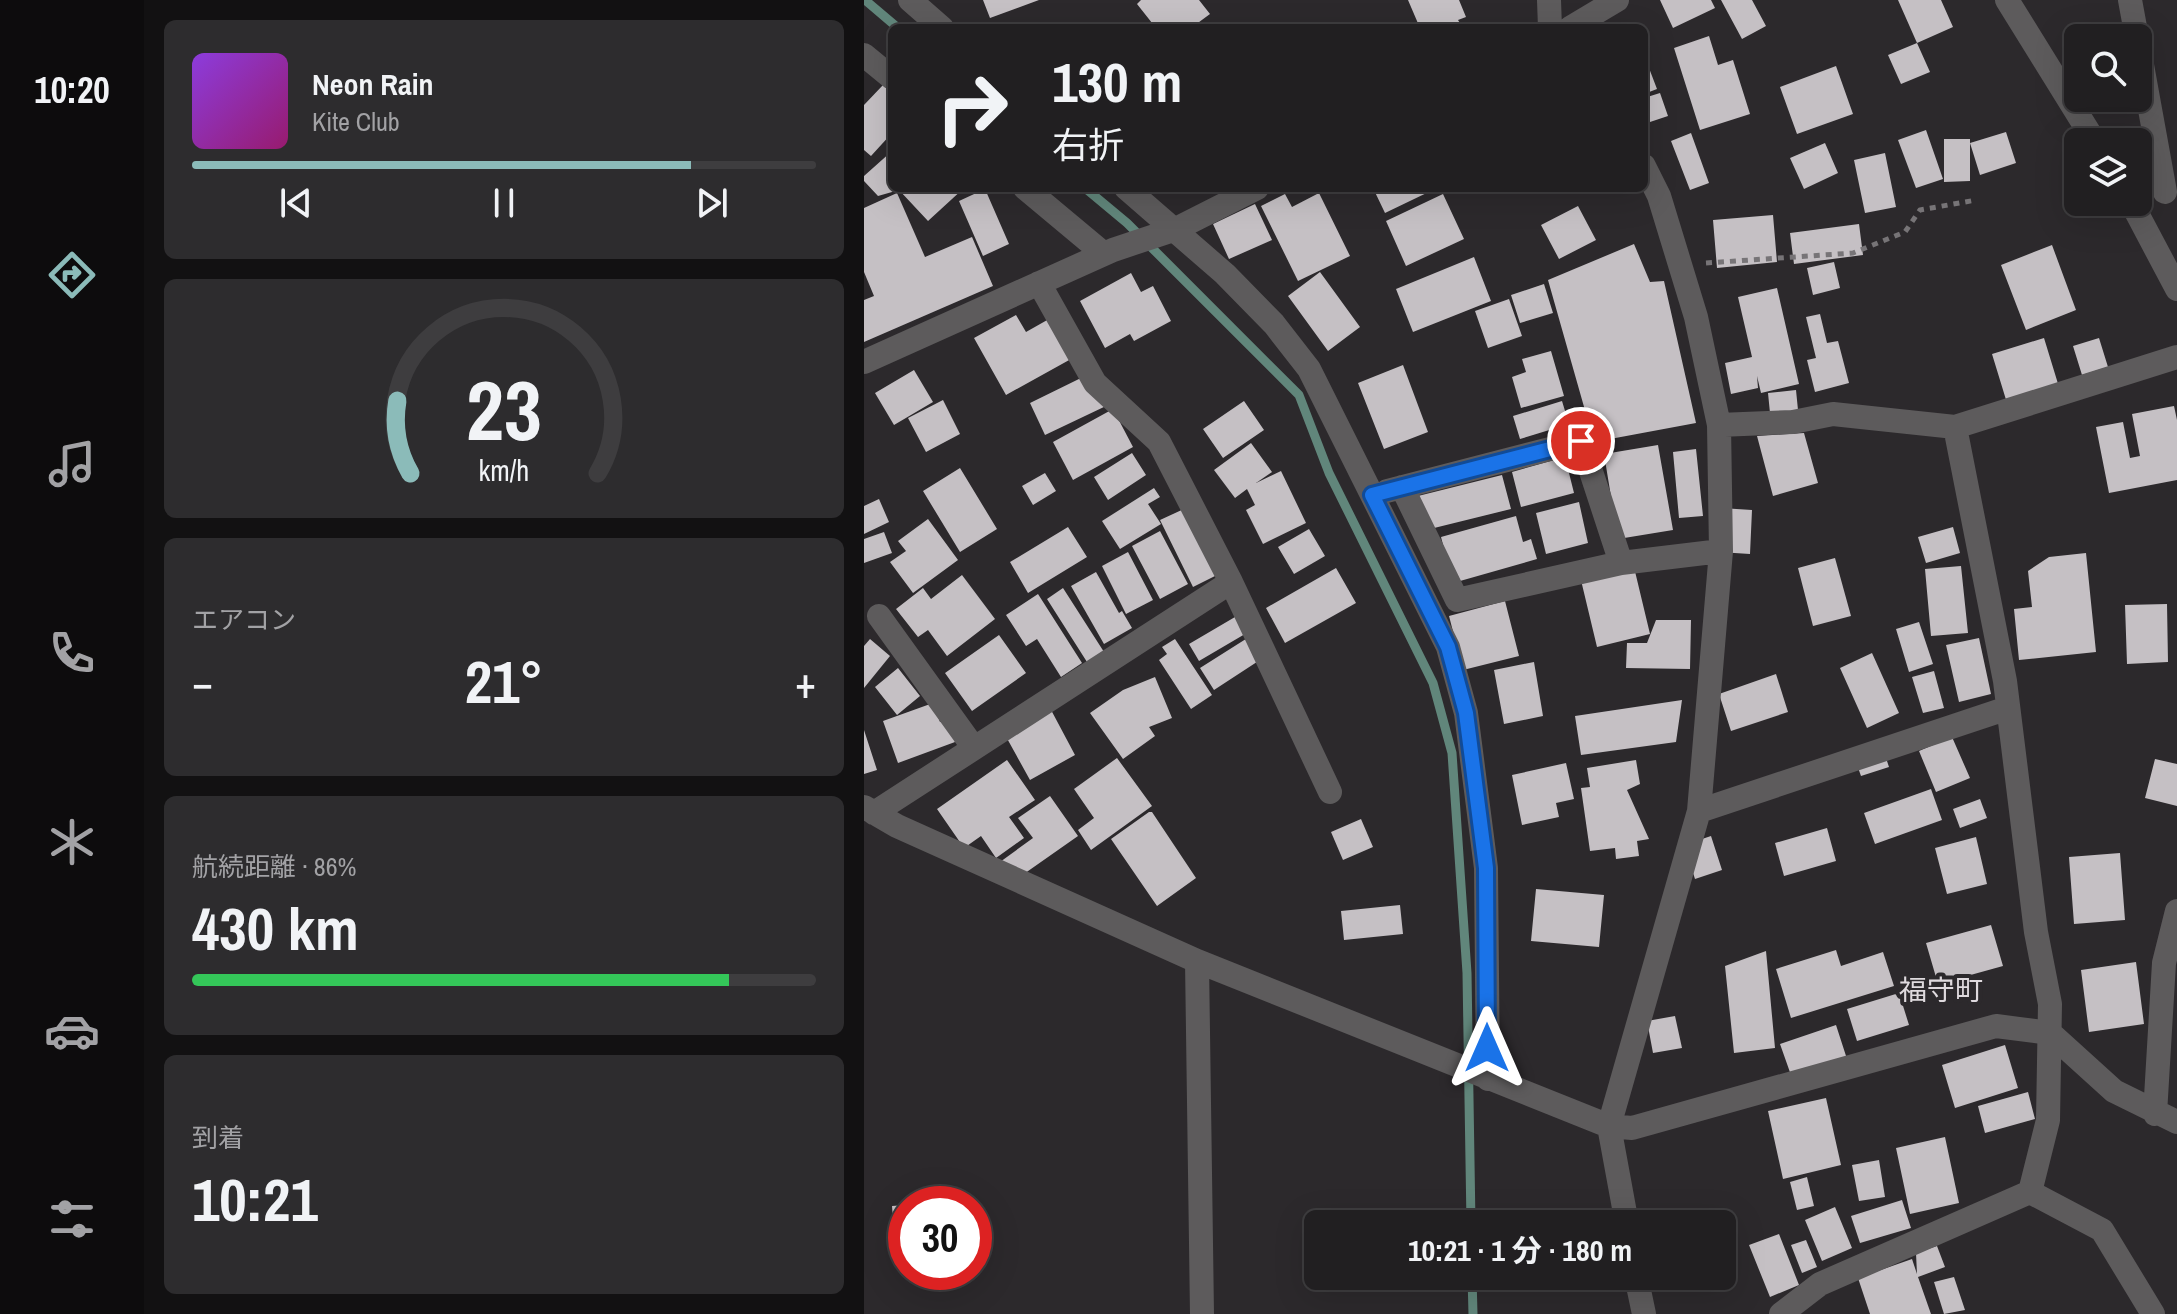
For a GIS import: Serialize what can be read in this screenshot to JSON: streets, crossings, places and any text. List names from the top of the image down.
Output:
{
  "districts": ["福守町"],
  "page": {
    "tabs": "10:20",
    "turn": ["130 m", "右折"],
    "song": ["Neon Rain", "Kite Club"],
    "tile": [
      "エアコン",
      ["航続距離 · 86%", "430 km"],
      ["到着", "10:21"]
    ],
    "heat": ["−", "21°", "+"],
    "limit": "30",
    "trip": "10:21 · 1 分 · 180 m",
    "gauge": ["23", "km/h"]
  }
}
